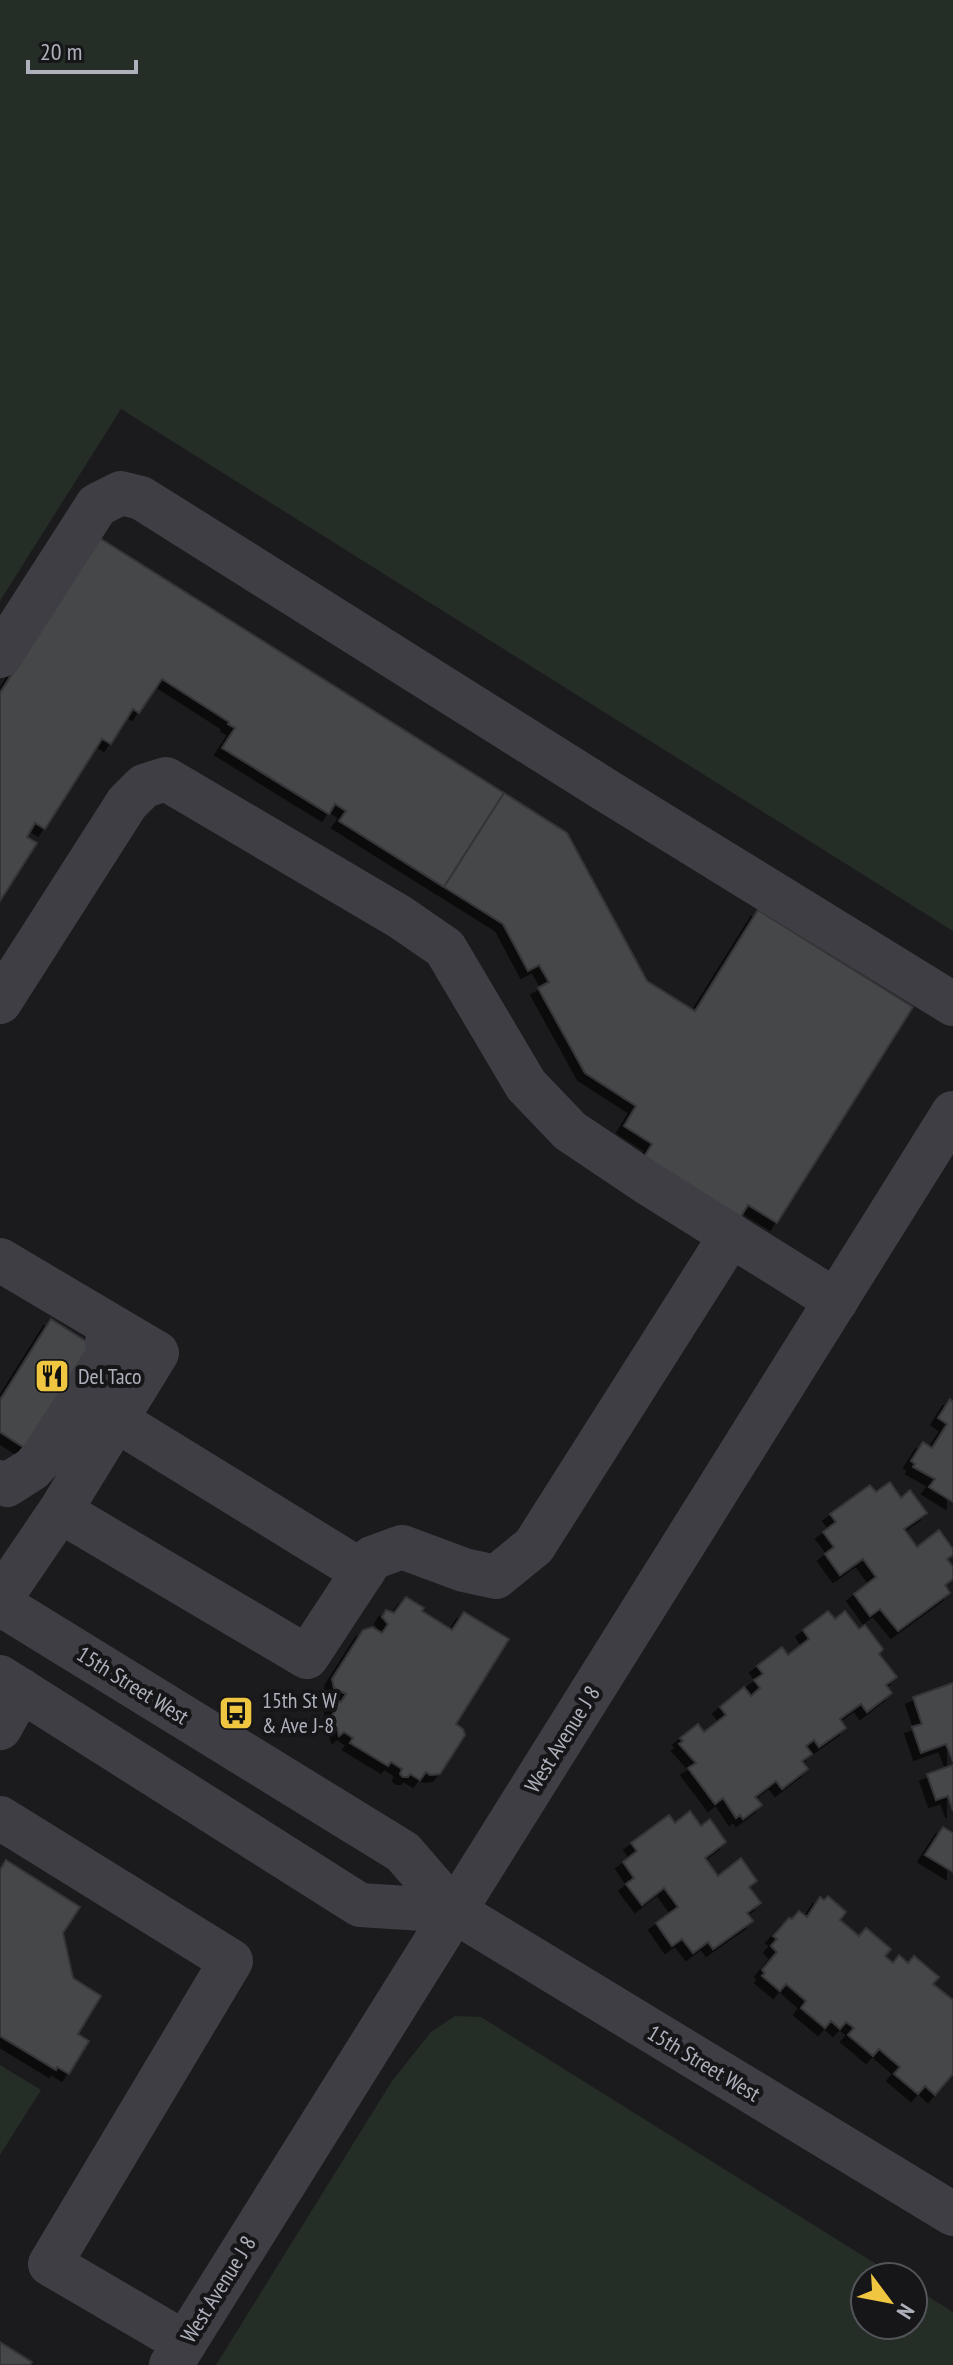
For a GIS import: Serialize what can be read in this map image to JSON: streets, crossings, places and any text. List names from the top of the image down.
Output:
{
  "streets": {
    "street": ["15th Street West", "West Avenue J 8"]
  },
  "crossings": [
    ["15th Street West", "West Avenue J 8"]
  ],
  "places": {
    "restaurant": ["Del Taco"],
    "bus stop": ["15th St W & Ave J-8"]
  },
  "scale_bar": "20 m",
  "north": "bottom right"
}
